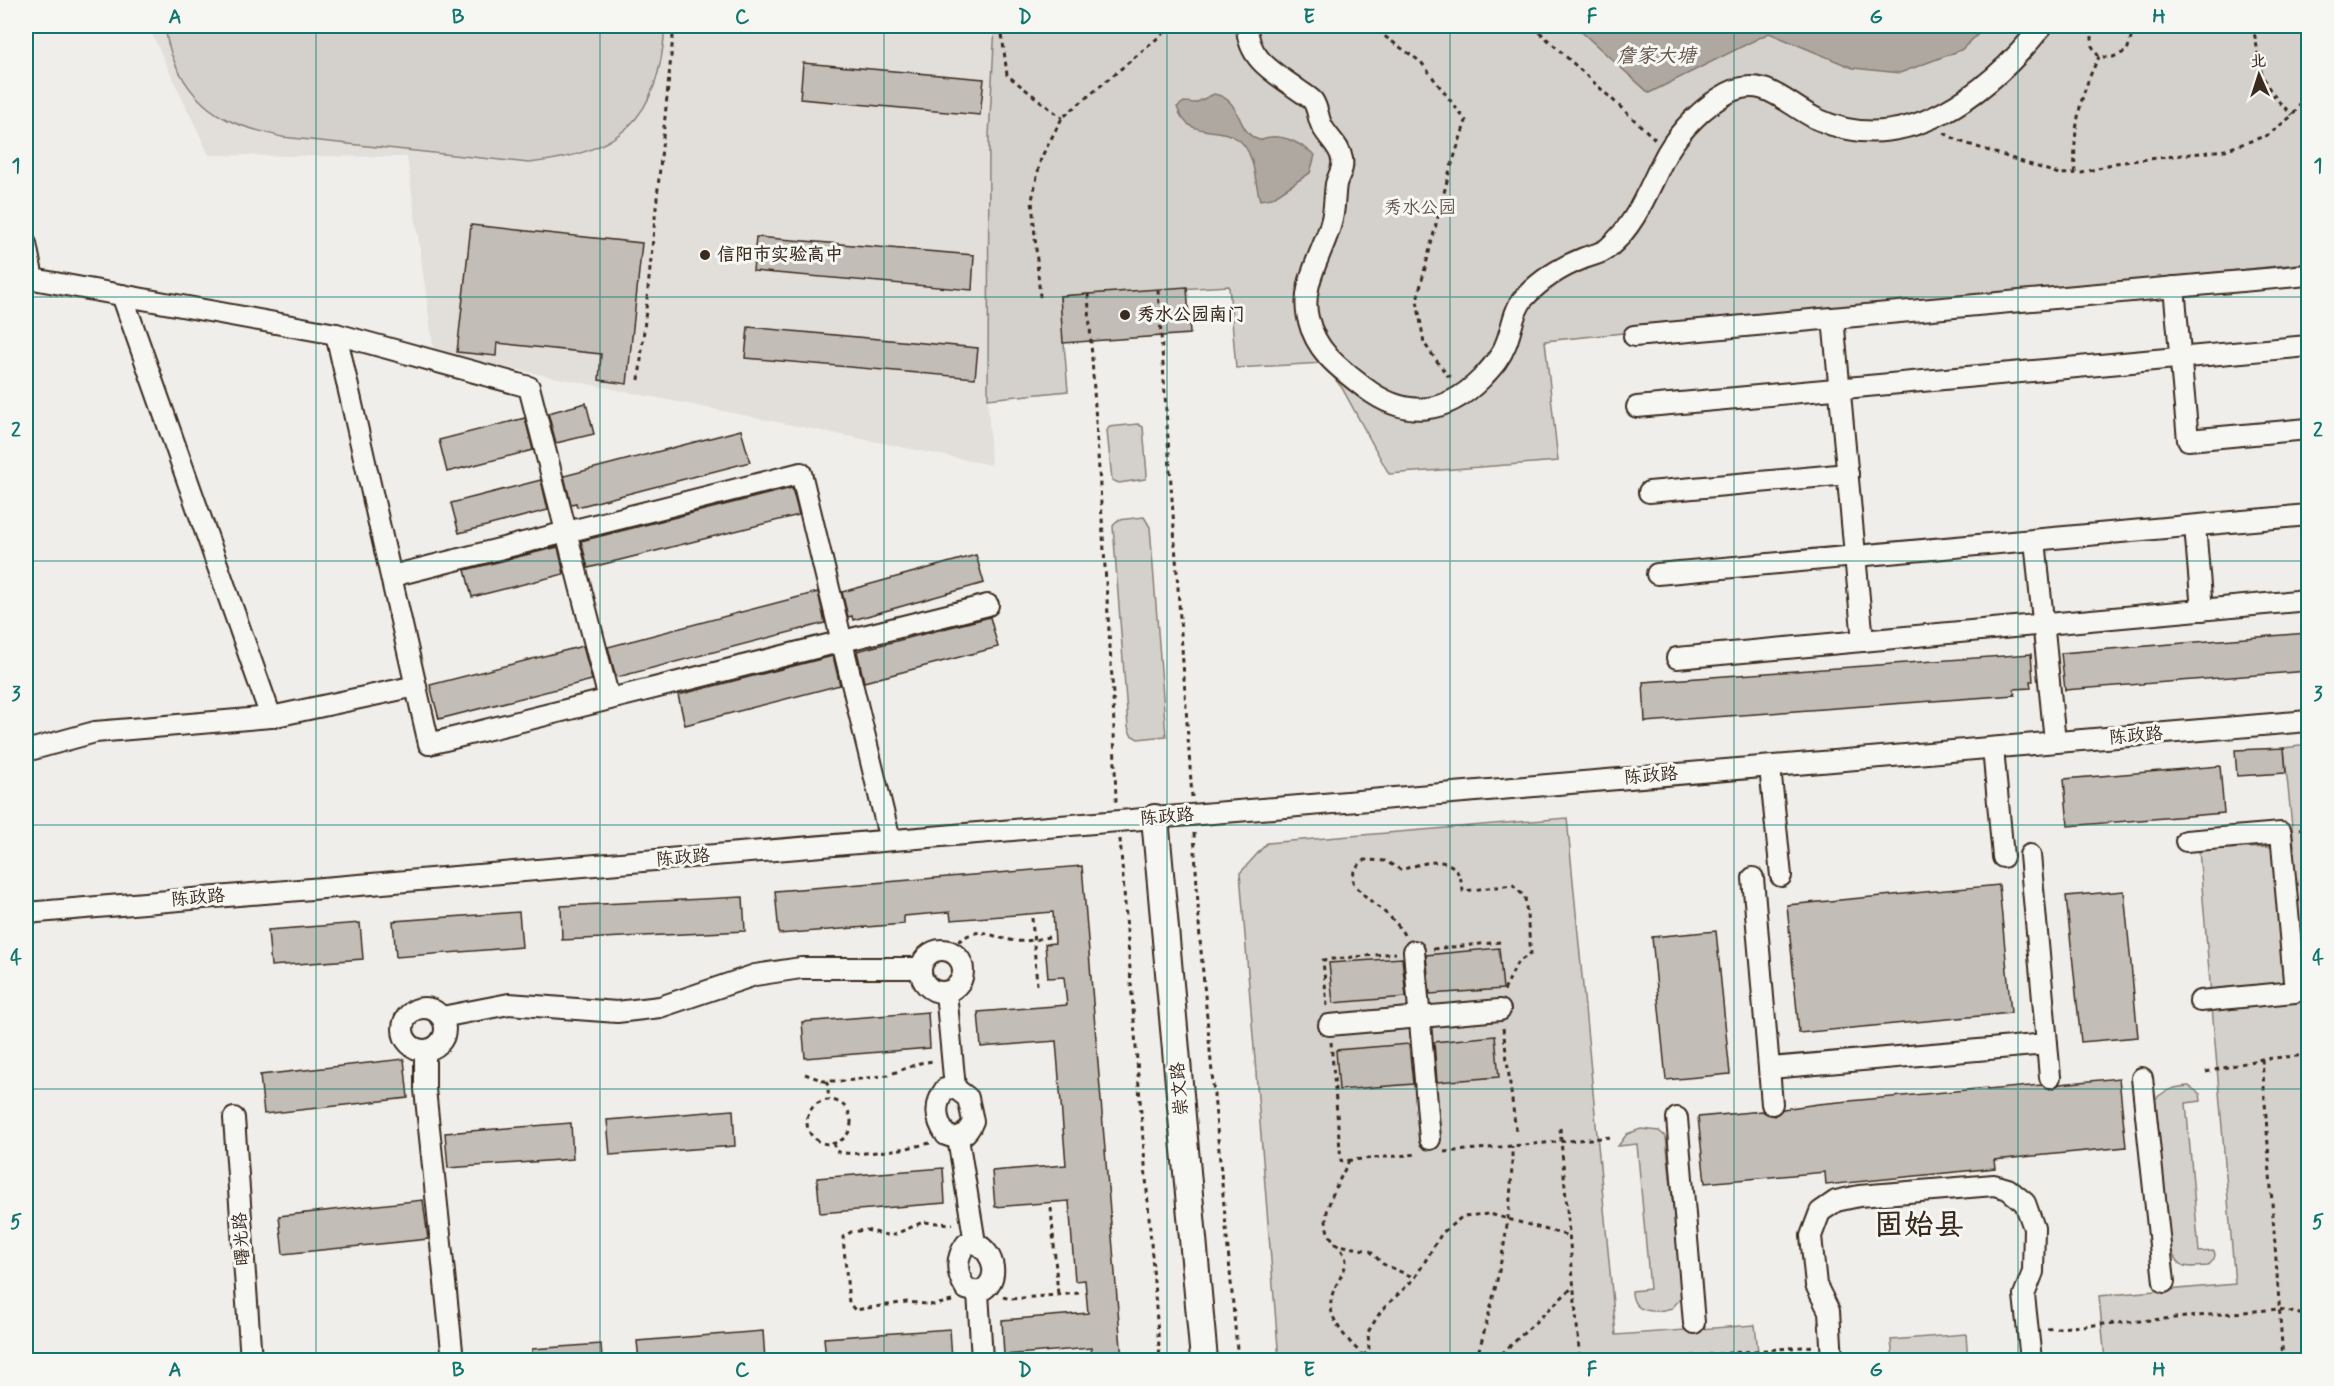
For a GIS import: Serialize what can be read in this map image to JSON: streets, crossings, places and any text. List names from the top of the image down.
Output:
{
  "streets": {
    "main road": ["崇文路"],
    "street": ["陈政路", "曙光路"]
  },
  "crossings": [
    ["陈政路", "崇文路"]
  ],
  "districts": ["固始县"],
  "water": ["詹家大塘"],
  "parks": ["秀水公园"],
  "places": ["信阳市实验高中", "秀水公园南门"],
  "north": "top",
  "grid": {
    "columns": [
      "A",
      "B",
      "C",
      "D",
      "E",
      "F",
      "G",
      "H"
    ],
    "rows": [
      "1",
      "2",
      "3",
      "4",
      "5"
    ]
  }
}
